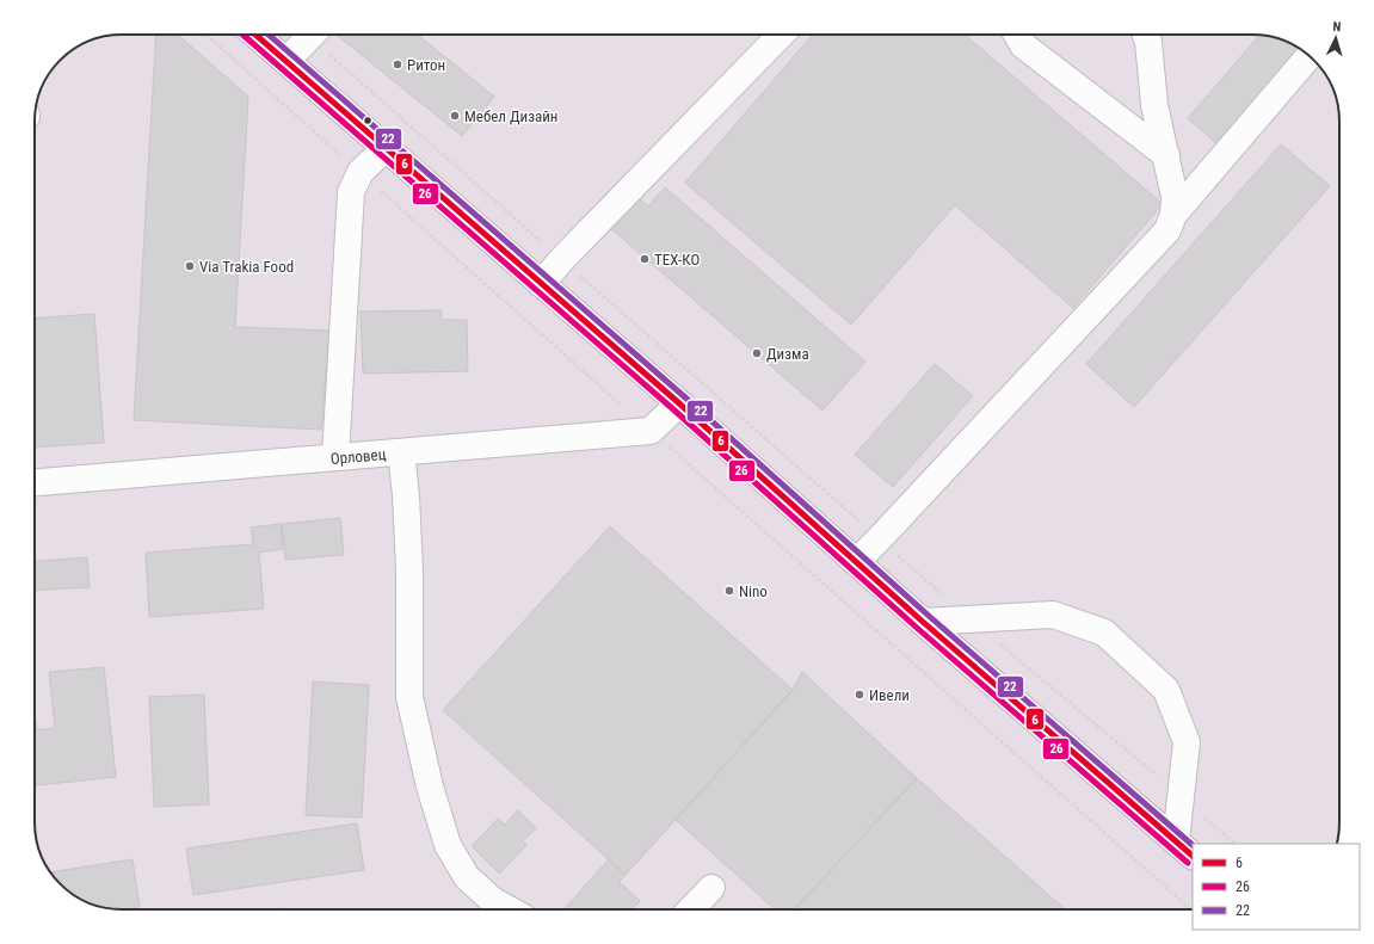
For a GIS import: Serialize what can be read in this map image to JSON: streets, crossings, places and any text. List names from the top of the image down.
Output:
{
  "streets": {
    "street": ["Орловец"]
  },
  "places": [
    "Ритон",
    "Мебел Дизайн",
    "ТЕХ-КО",
    "Via Trakia Food",
    "Дизма",
    "Nino",
    "Ивели"
  ],
  "lines": ["transit line 6", "transit line 26", "transit line 22"],
  "legend": ["6", "26", "22"],
  "north": "top"
}
